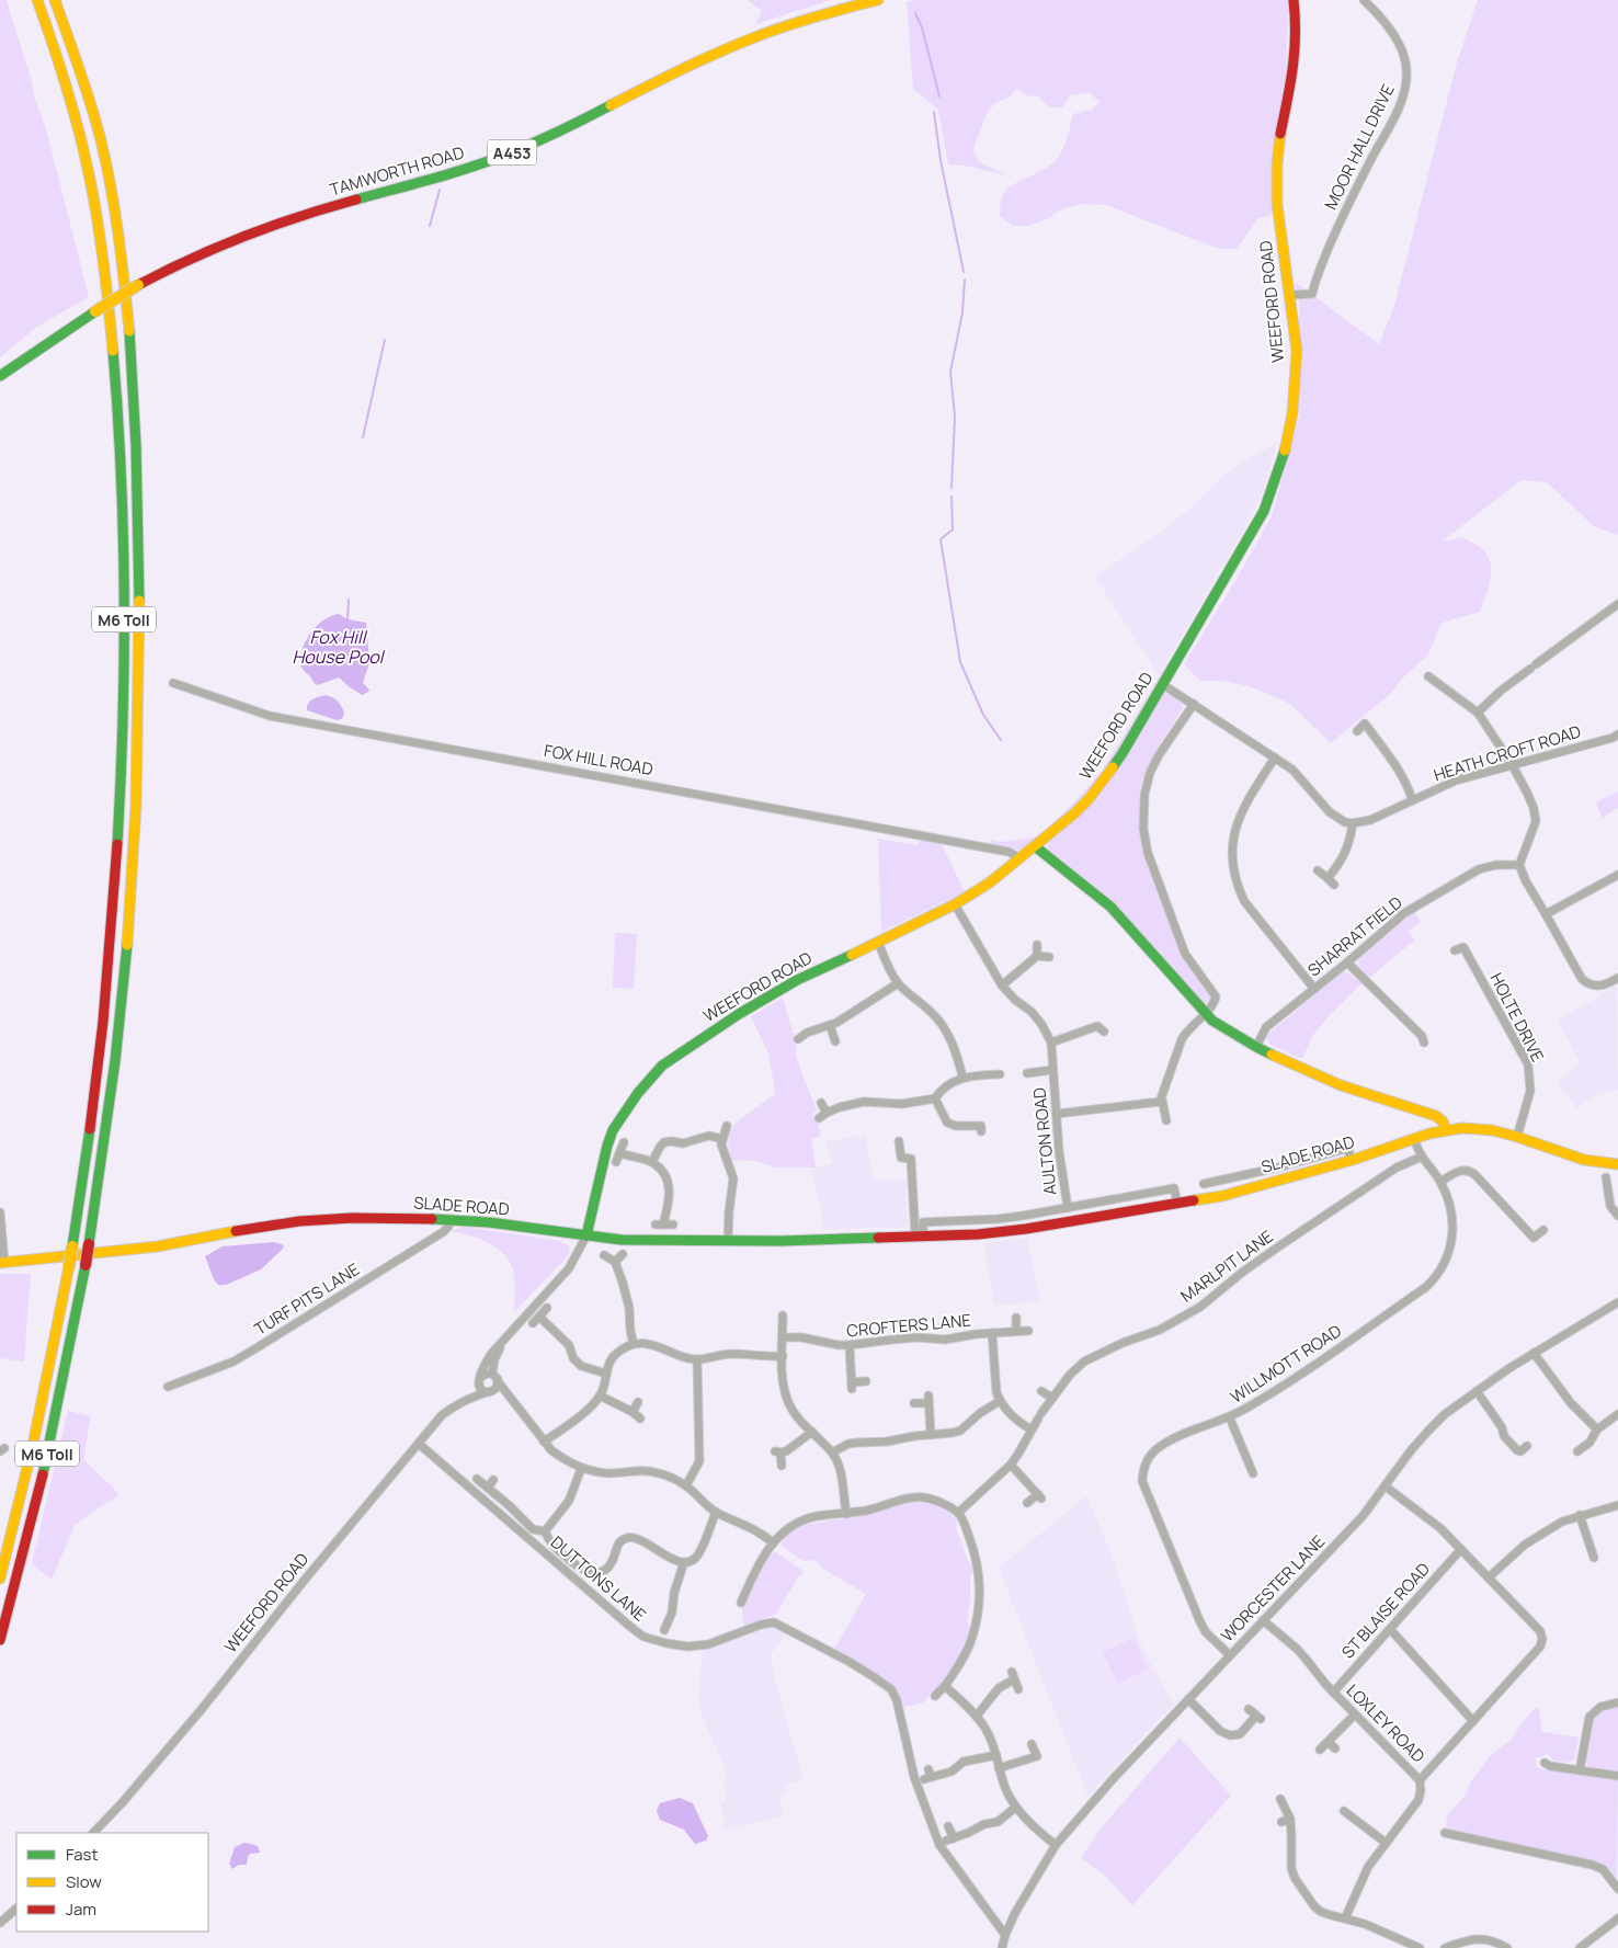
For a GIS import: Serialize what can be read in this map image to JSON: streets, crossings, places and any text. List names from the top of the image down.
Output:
{
  "streets": {
    "main road": [
      "A453",
      "TAMWORTH ROAD",
      "WEEFORD ROAD",
      "M6 Toll",
      "SLADE ROAD"
    ],
    "street": [
      "MOOR HALL DRIVE",
      "HEATH CROFT ROAD",
      "FOX HILL ROAD",
      "SHARRAT FIELD",
      "HOLTE DRIVE",
      "AULTON ROAD",
      "MARLPIT LANE",
      "TURF PITS LANE",
      "CROFTERS LANE",
      "WILLMOTT ROAD",
      "DUTTONS LANE",
      "WORCESTER LANE",
      "ST BLAISE ROAD",
      "LOXLEY ROAD"
    ]
  },
  "crossings": [
    ["MOOR HALL DRIVE", "WEEFORD ROAD"],
    ["WEEFORD ROAD", "FOX HILL ROAD"],
    ["WEEFORD ROAD", "AULTON ROAD"],
    ["WEEFORD ROAD", "SLADE ROAD"],
    ["WEEFORD ROAD", "DUTTONS LANE"],
    ["HOLTE DRIVE", "SLADE ROAD"],
    ["SLADE ROAD", "TURF PITS LANE"],
    ["SLADE ROAD", "WILLMOTT ROAD"],
    ["MARLPIT LANE", "WILLMOTT ROAD"],
    ["WILLMOTT ROAD", "WORCESTER LANE"],
    ["DUTTONS LANE", "WORCESTER LANE"],
    ["WORCESTER LANE", "LOXLEY ROAD"],
    ["ST BLAISE ROAD", "LOXLEY ROAD"]
  ],
  "water": ["Fox Hill House Pool"],
  "legend": ["Fast", "Slow", "Jam"]
}
